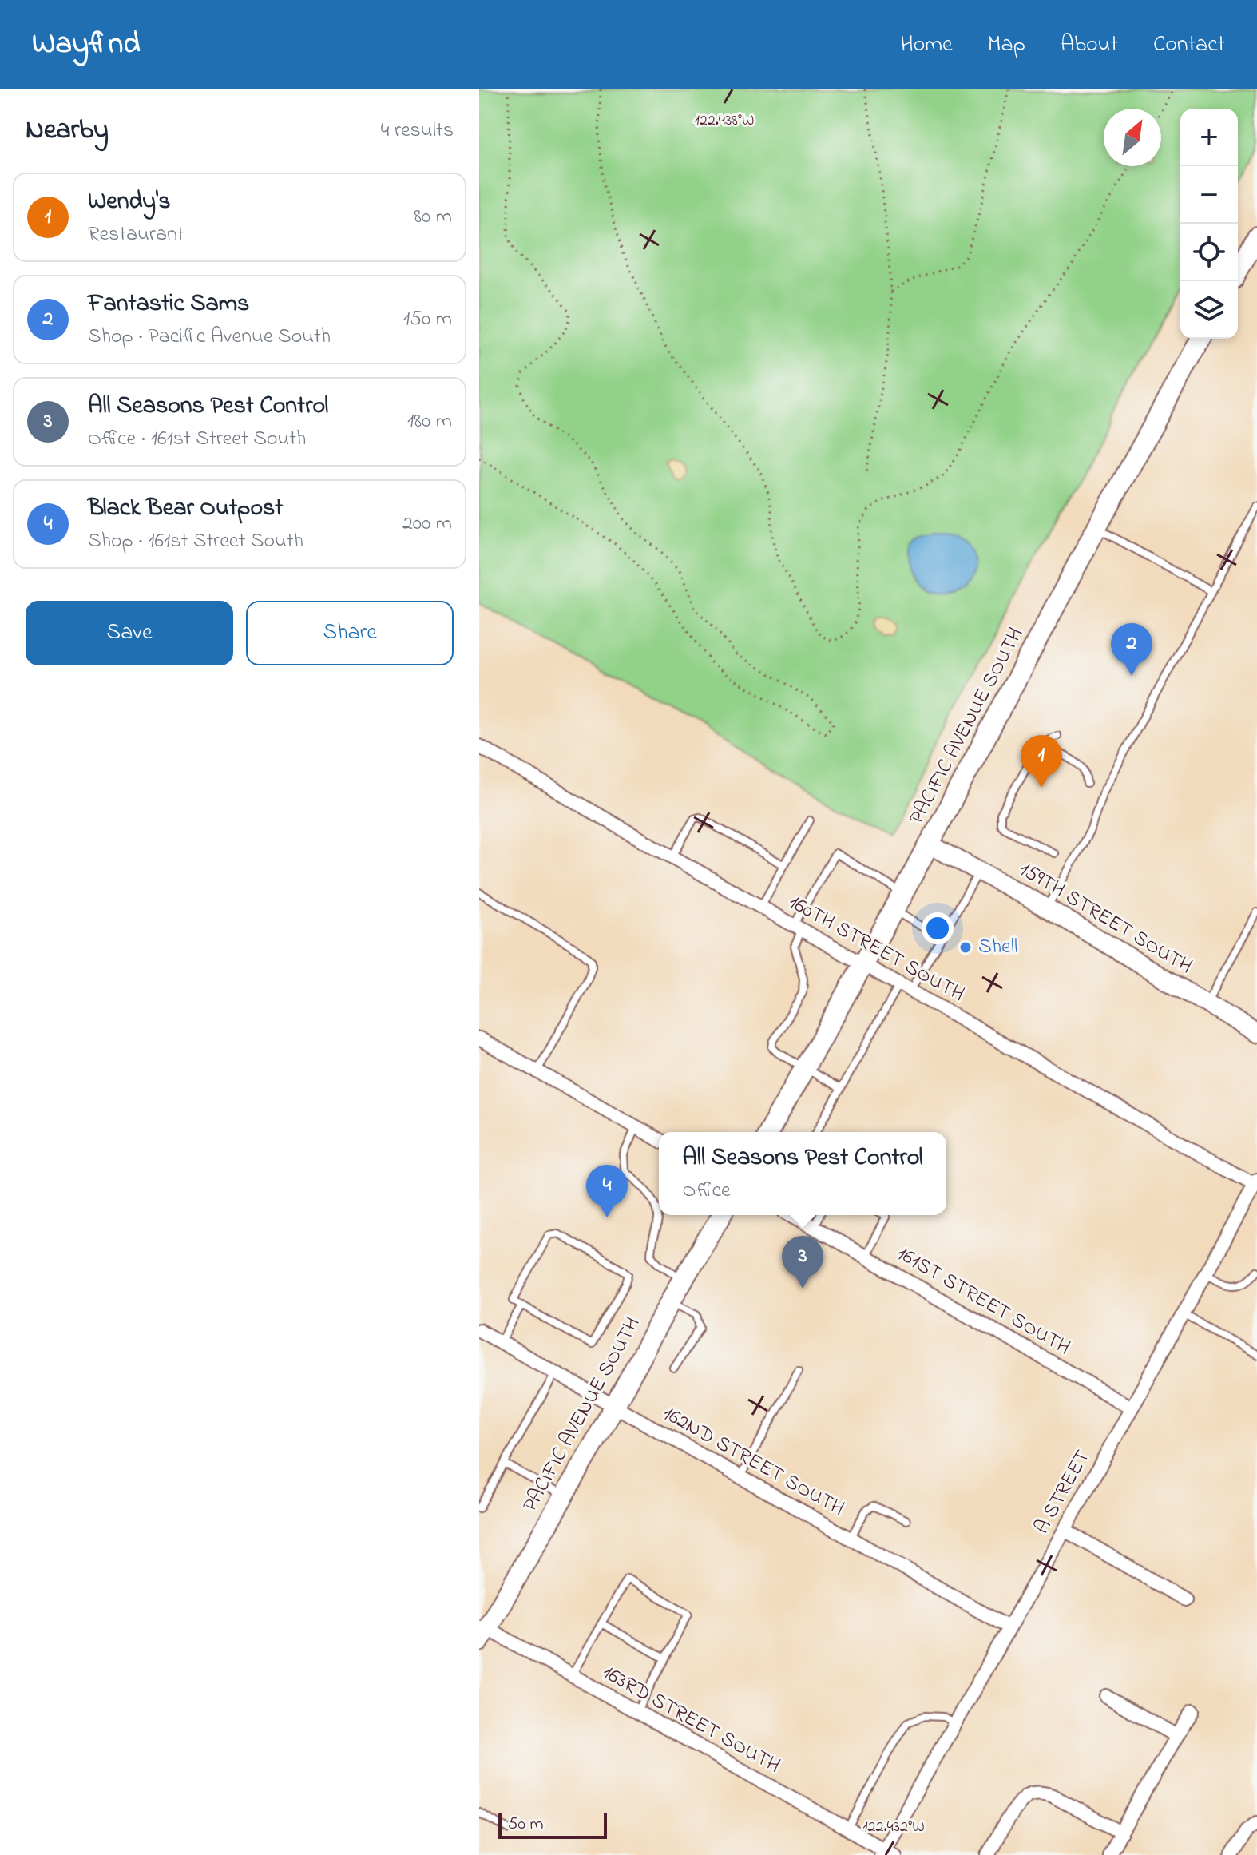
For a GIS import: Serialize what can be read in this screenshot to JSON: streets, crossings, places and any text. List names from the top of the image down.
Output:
{
  "streets": {
    "main road": ["PACIFIC AVENUE SOUTH"],
    "street": [
      "159TH STREET SOUTH",
      "160TH STREET SOUTH",
      "161ST STREET SOUTH",
      "162ND STREET SOUTH",
      "A STREET",
      "163RD STREET SOUTH"
    ]
  },
  "crossings": [
    ["PACIFIC AVENUE SOUTH", "159TH STREET SOUTH"],
    ["PACIFIC AVENUE SOUTH", "160TH STREET SOUTH"],
    ["PACIFIC AVENUE SOUTH", "162ND STREET SOUTH"],
    ["PACIFIC AVENUE SOUTH", "163RD STREET SOUTH"],
    ["160TH STREET SOUTH", "A STREET"],
    ["161ST STREET SOUTH", "A STREET"],
    ["162ND STREET SOUTH", "A STREET"],
    ["A STREET", "163RD STREET SOUTH"]
  ],
  "places": ["Shell"],
  "scale_bar": "50 m",
  "north": "top right",
  "page": {
    "header": "Wayfind",
    "nav": [
      "Home",
      "Map",
      "About",
      "Contact"
    ],
    "heading": ["Nearby", "4 results"],
    "map_buttons": ["+", "−"],
    "list": [
      {
        "mark": "1",
        "name": "Wendy's",
        "note": "Restaurant",
        "value": "80 m"
      },
      {
        "mark": "2",
        "name": "Fantastic Sams",
        "note": "Shop · Pacific Avenue South",
        "value": "150 m"
      },
      {
        "mark": "3",
        "name": "All Seasons Pest Control",
        "note": "Office · 161st Street South",
        "value": "180 m"
      },
      {
        "mark": "4",
        "name": "Black Bear Outpost",
        "note": "Shop · 161st Street South",
        "value": "200 m"
      }
    ],
    "buttons": ["Save", "Share"],
    "pins": [
      "2",
      "1",
      "4",
      "3"
    ],
    "popup": ["All Seasons Pest Control", "Office"],
    "scale": "50 m"
  },
  "coordinates": ["122.438°W", "122.432°W"]
}
